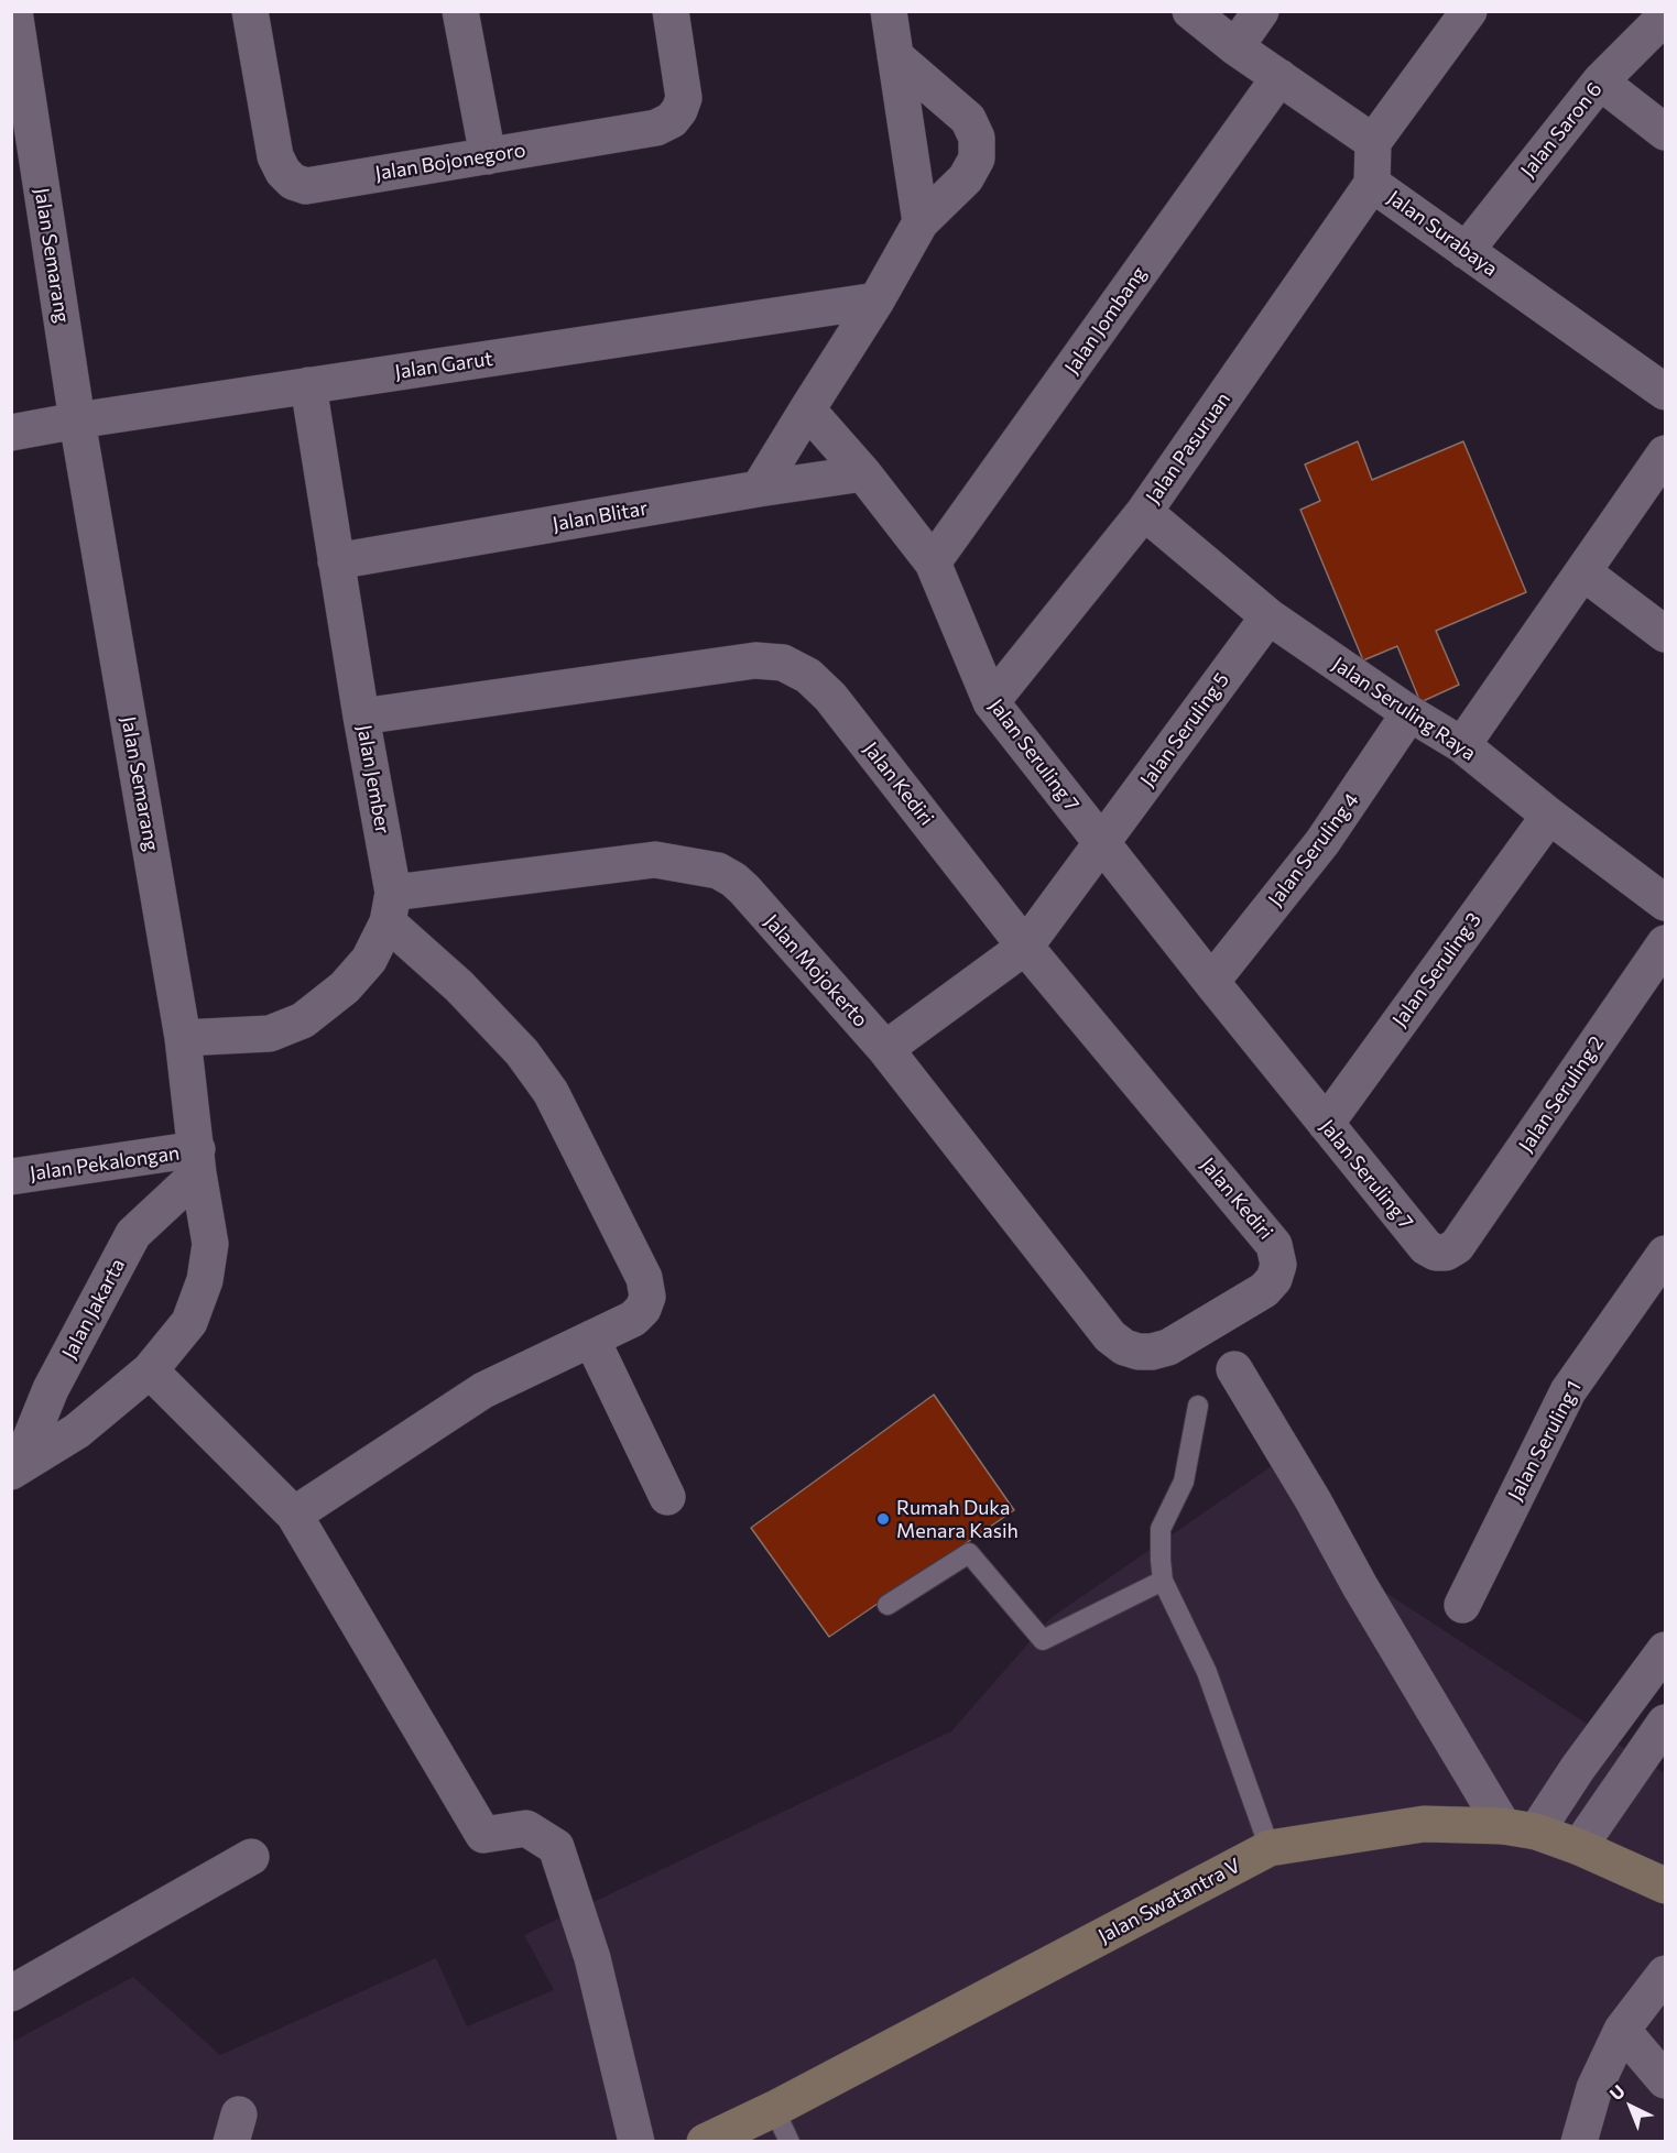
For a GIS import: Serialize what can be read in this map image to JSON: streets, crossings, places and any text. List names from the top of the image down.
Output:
{
  "streets": {
    "main road": ["Jalan Swatantra V"],
    "street": [
      "Jalan Saron 6",
      "Jalan Bojonegoro",
      "Jalan Surabaya",
      "Jalan Semarang",
      "Jalan Jombang",
      "Jalan Garut",
      "Jalan Pasuruan",
      "Jalan Blitar",
      "Jalan Seruling Raya",
      "Jalan Seruling 5",
      "Jalan Seruling 7",
      "Jalan Jember",
      "Jalan Kediri",
      "Jalan Seruling 4",
      "Jalan Seruling 3",
      "Jalan Mojokerto",
      "Jalan Seruling 2",
      "Jalan Pekalongan",
      "Jalan Jakarta",
      "Jalan Seruling 1"
    ]
  },
  "crossings": [
    ["Jalan Saron 6", "Jalan Surabaya"],
    ["Jalan Surabaya", "Jalan Pasuruan"],
    ["Jalan Semarang", "Jalan Garut"],
    ["Jalan Semarang", "Jalan Pekalongan"],
    ["Jalan Semarang", "Jalan Jakarta"],
    ["Jalan Jombang", "Jalan Seruling 7"],
    ["Jalan Garut", "Jalan Jember"],
    ["Jalan Pasuruan", "Jalan Seruling Raya"],
    ["Jalan Pasuruan", "Jalan Seruling 7"],
    ["Jalan Blitar", "Jalan Seruling 7"],
    ["Jalan Blitar", "Jalan Jember"],
    ["Jalan Seruling Raya", "Jalan Seruling 5"],
    ["Jalan Seruling Raya", "Jalan Seruling 4"],
    ["Jalan Seruling Raya", "Jalan Seruling 3"],
    ["Jalan Seruling 5", "Jalan Seruling 7"],
    ["Jalan Seruling 5", "Jalan Kediri"],
    ["Jalan Seruling 5", "Jalan Mojokerto"],
    ["Jalan Seruling 7", "Jalan Seruling 4"],
    ["Jalan Seruling 7", "Jalan Seruling 3"],
    ["Jalan Seruling 7", "Jalan Seruling 2"],
    ["Jalan Jember", "Jalan Kediri"],
    ["Jalan Jember", "Jalan Mojokerto"],
    ["Jalan Kediri", "Jalan Mojokerto"],
    ["Jalan Pekalongan", "Jalan Jakarta"]
  ],
  "places": ["Rumah Duka Menara Kasih"],
  "north": "top left"
}
